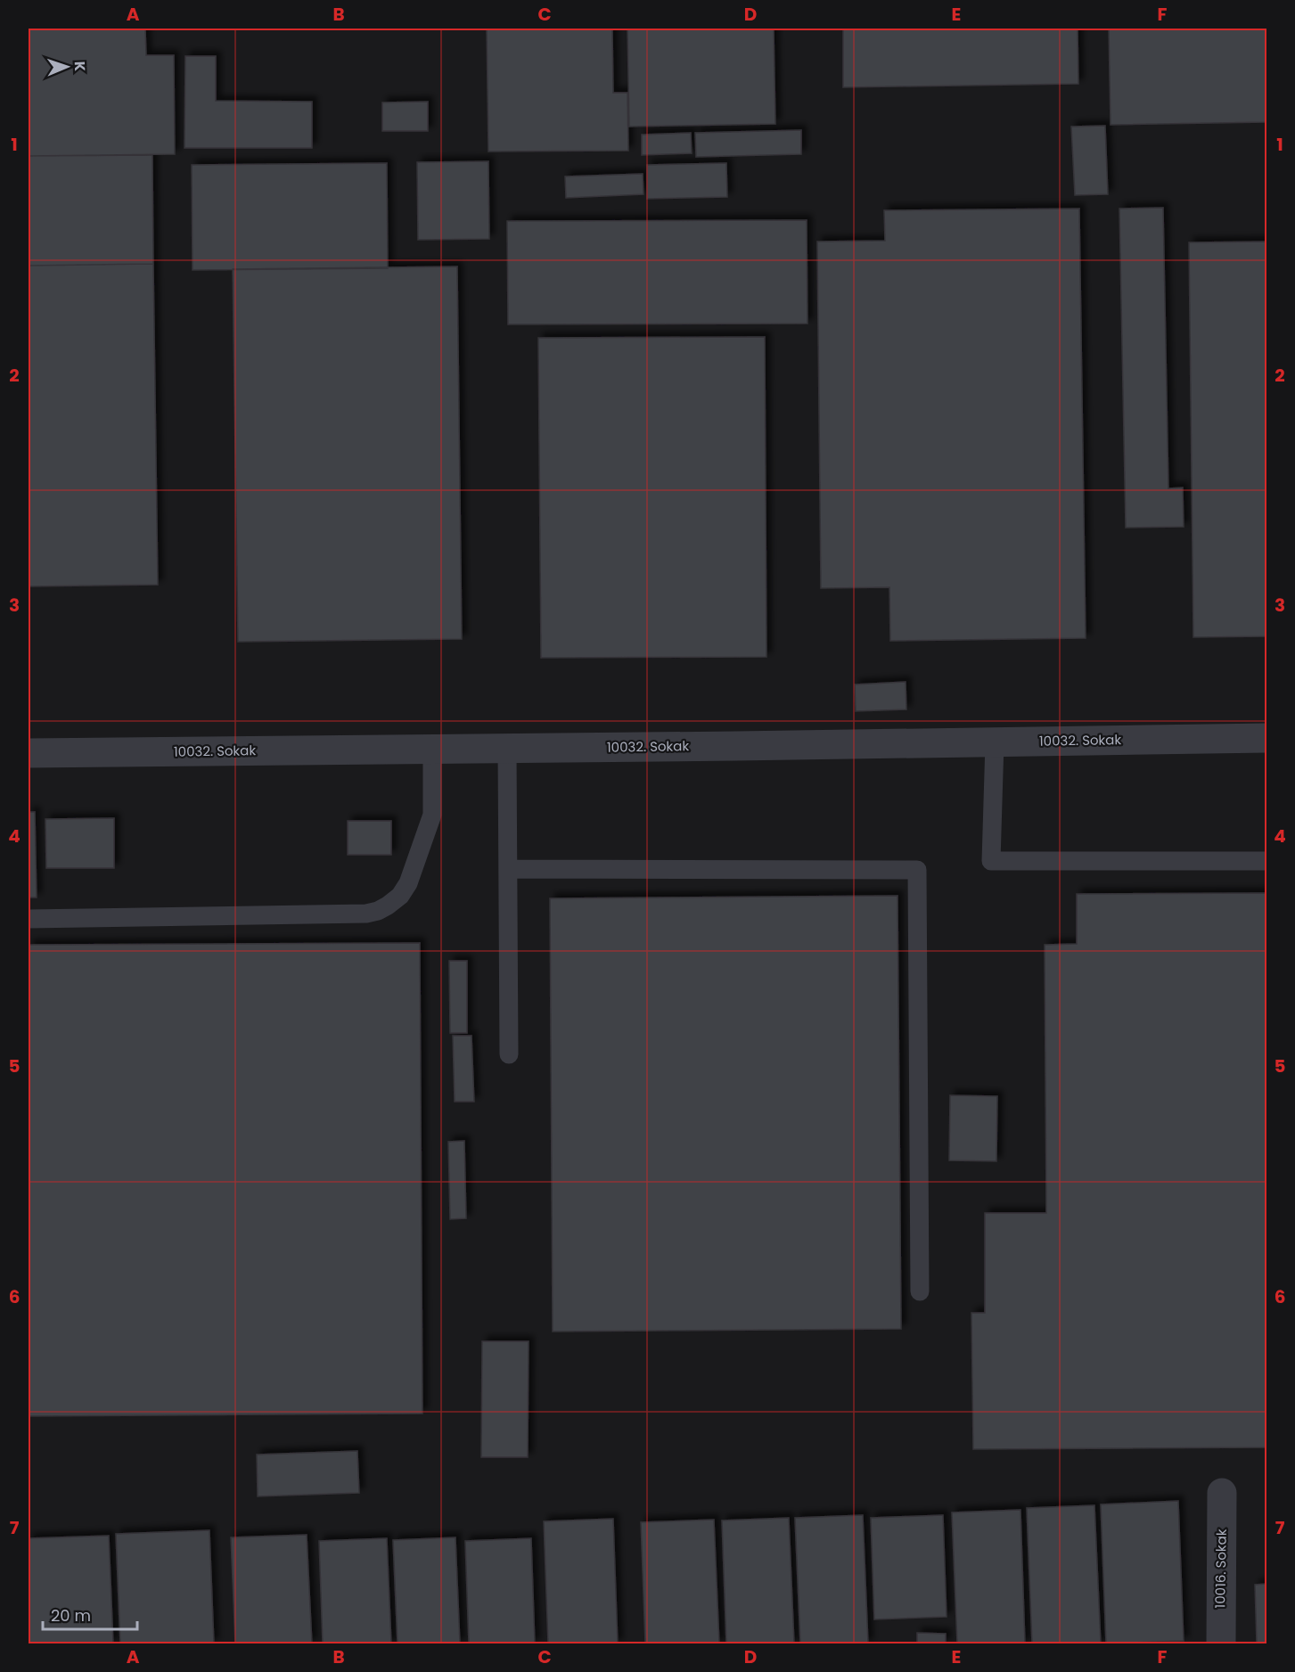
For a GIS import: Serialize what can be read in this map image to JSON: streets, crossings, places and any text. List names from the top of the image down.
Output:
{
  "streets": {
    "street": ["10032. Sokak", "10016. Sokak"]
  },
  "scale_bar": "20 m",
  "north": "right",
  "grid": {
    "columns": [
      "A",
      "B",
      "C",
      "D",
      "E",
      "F"
    ],
    "rows": [
      "1",
      "2",
      "3",
      "4",
      "5",
      "6",
      "7"
    ]
  }
}
